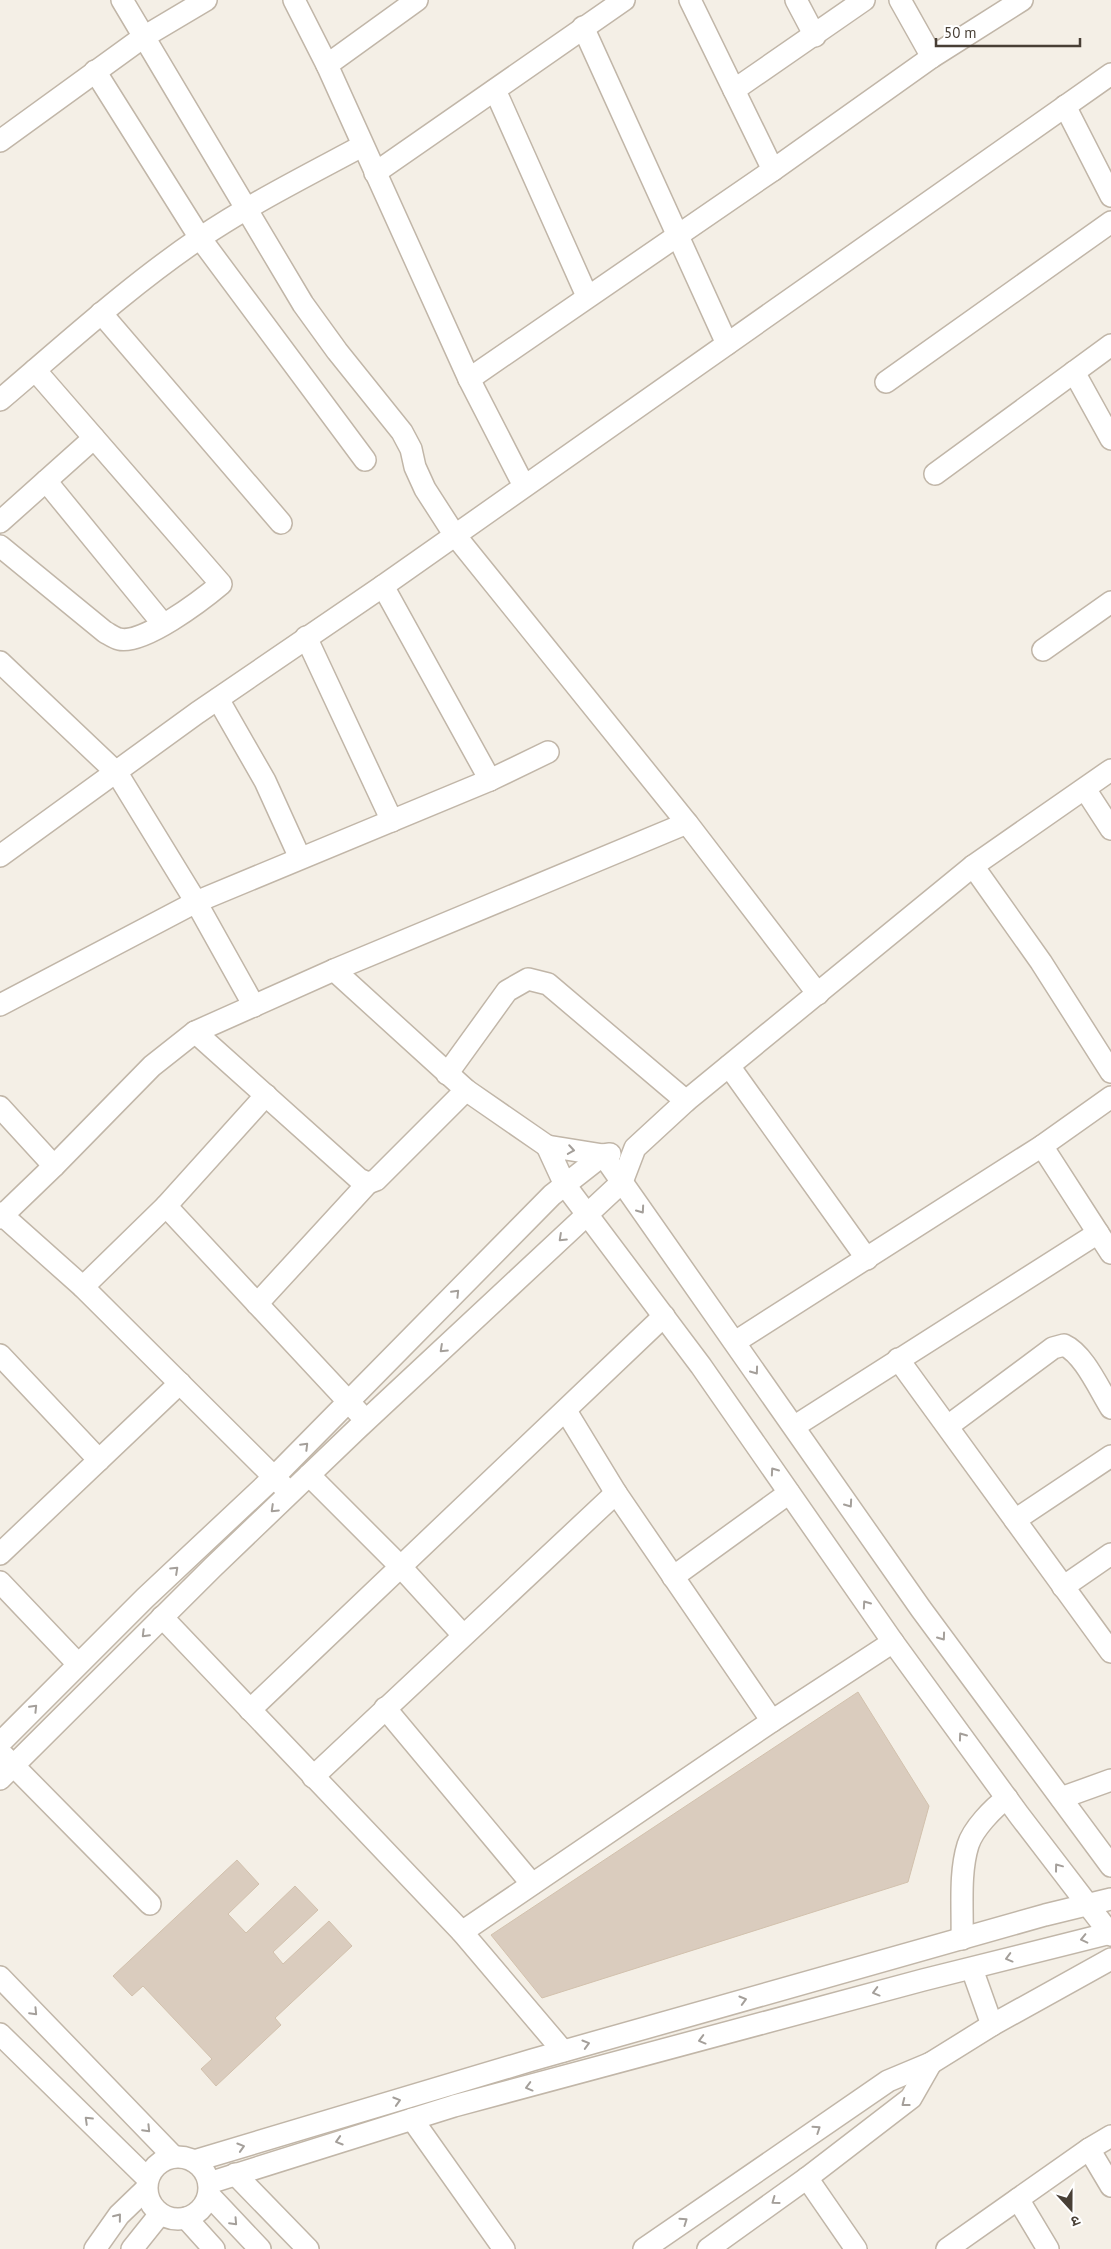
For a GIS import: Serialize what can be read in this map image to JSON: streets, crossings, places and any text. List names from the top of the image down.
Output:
{
  "scale_bar": "50 m",
  "north": "bottom"
}
